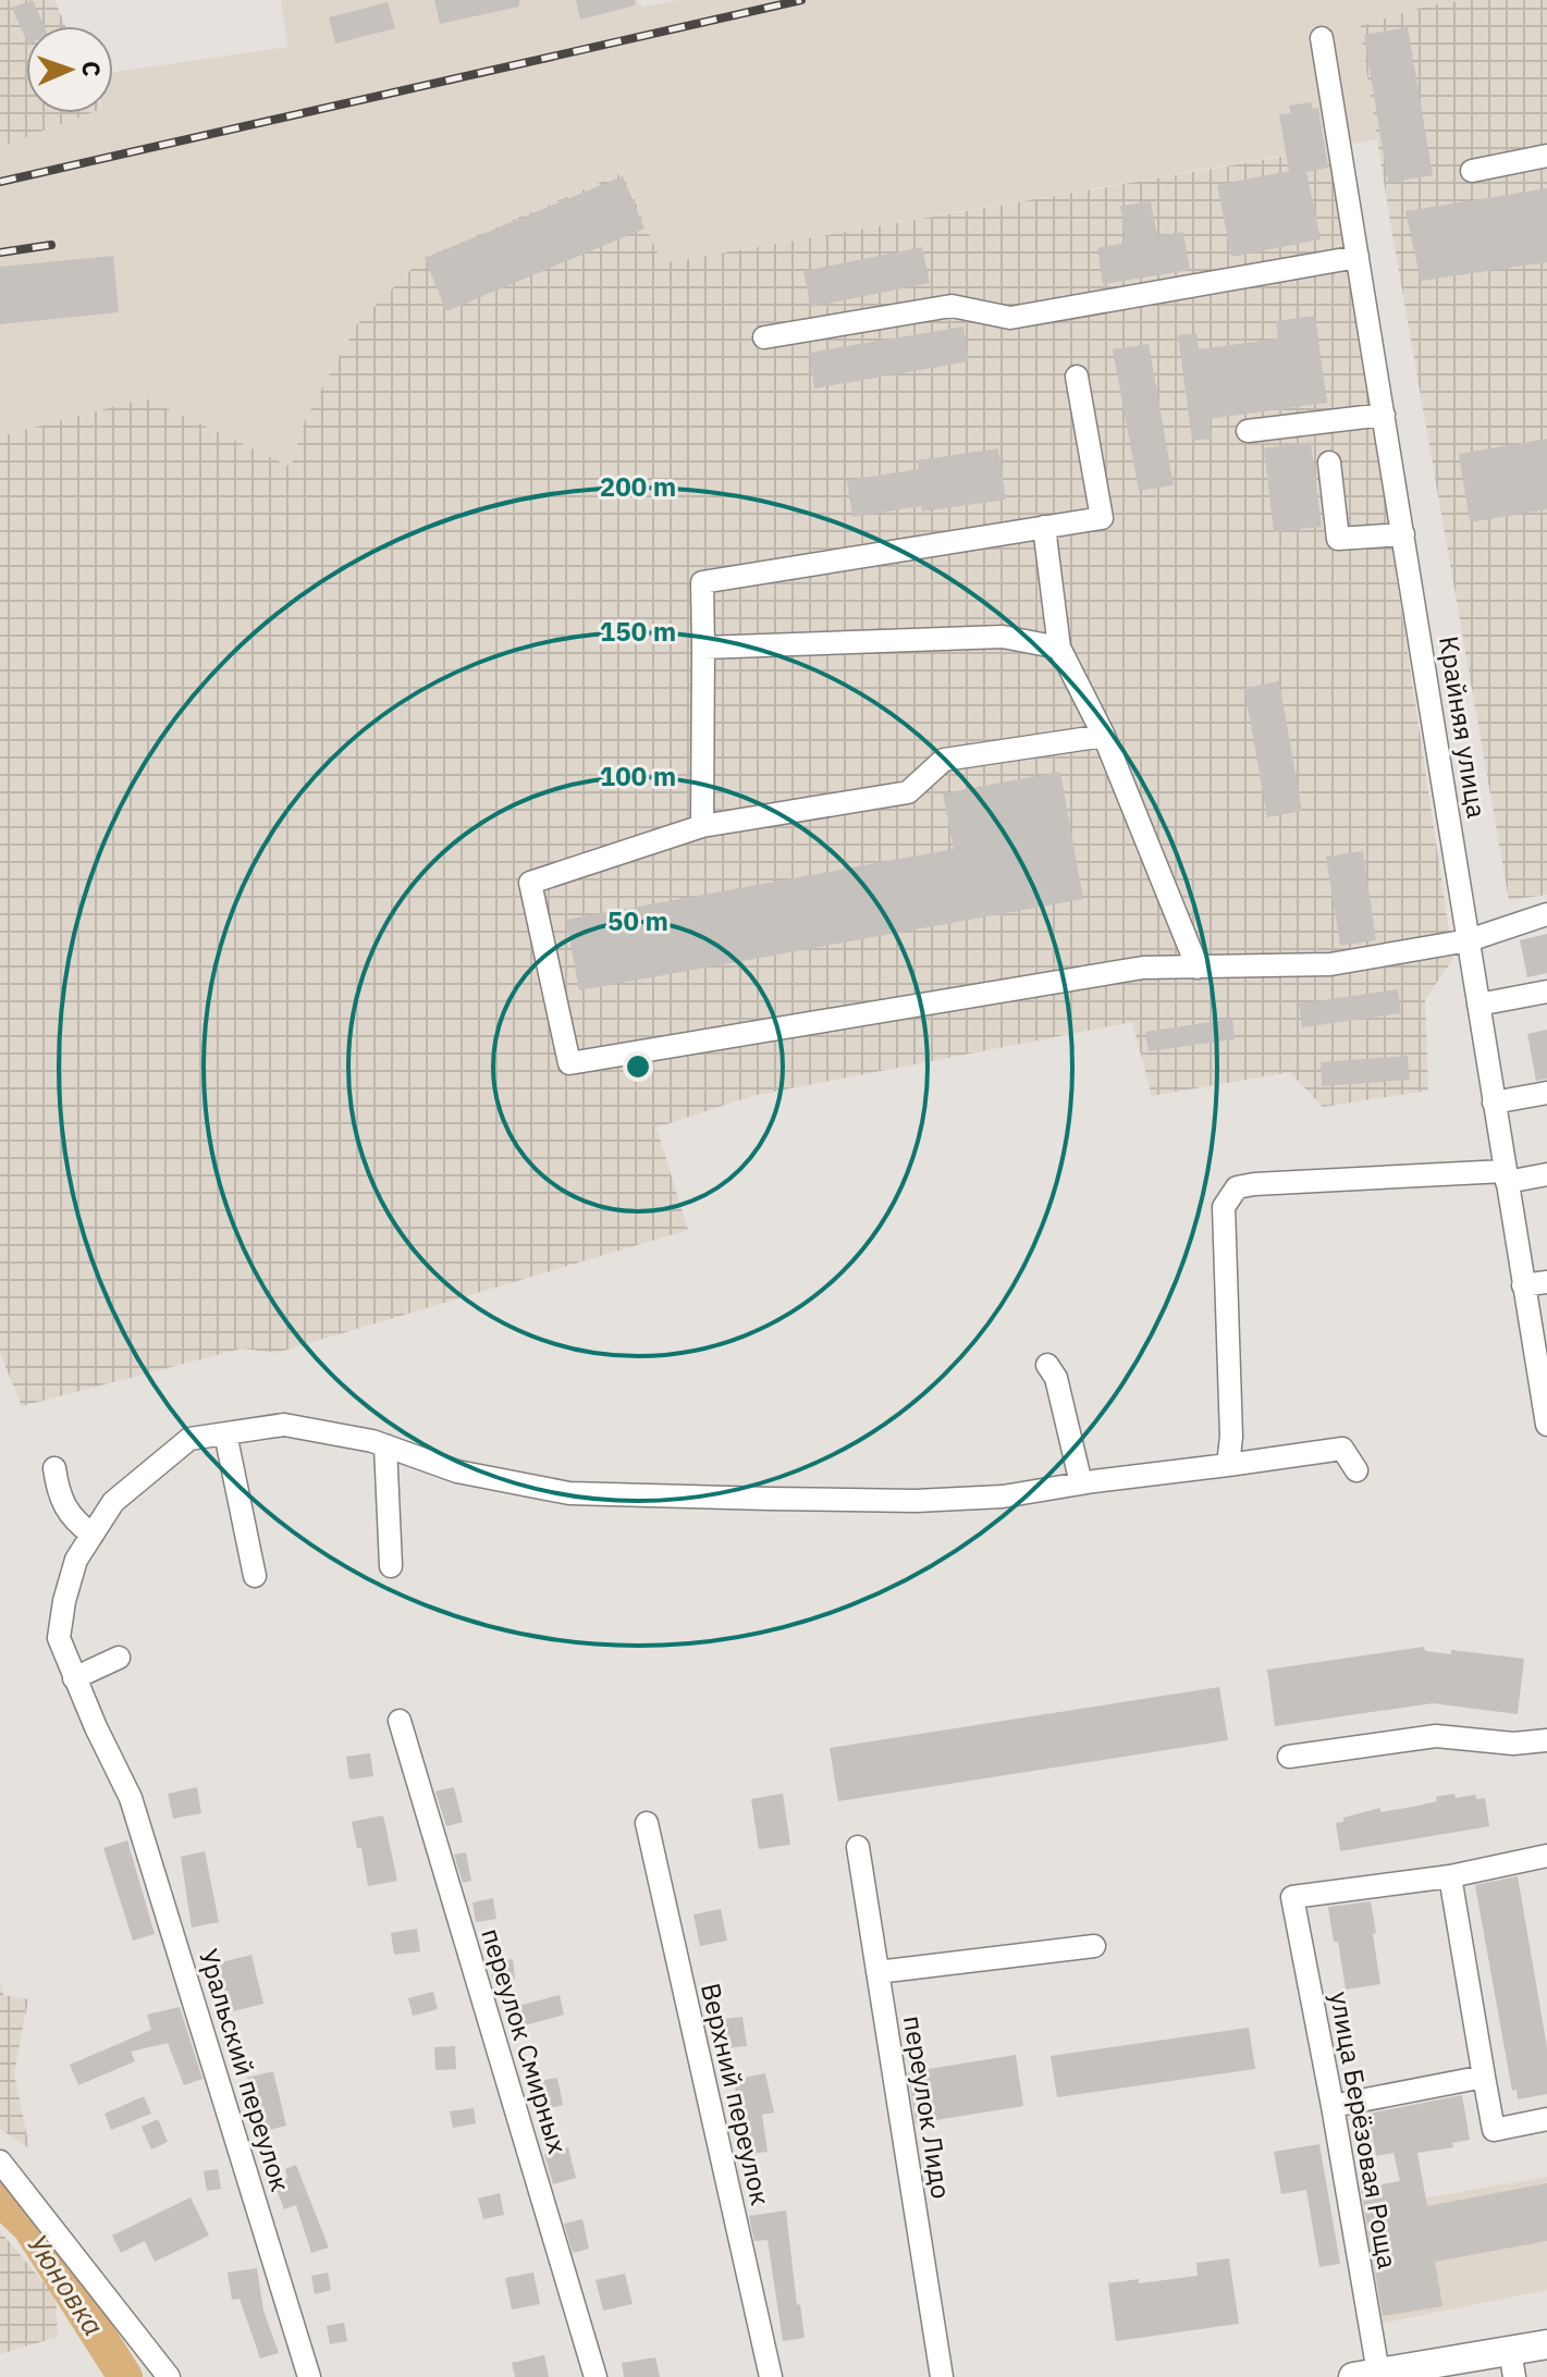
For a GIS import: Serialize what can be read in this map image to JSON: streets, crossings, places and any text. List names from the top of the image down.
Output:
{
  "streets": {
    "street": [
      "Крайняя улица",
      "переулок Смирных",
      "Уральский переулок",
      "Верхний переулок",
      "переулок Лидо",
      "улица Берёзовая Роща"
    ]
  },
  "water": ["Уюновка"],
  "north": "right",
  "rings": [
    "200 m",
    "150 m",
    "100 m",
    "50 m"
  ]
}
